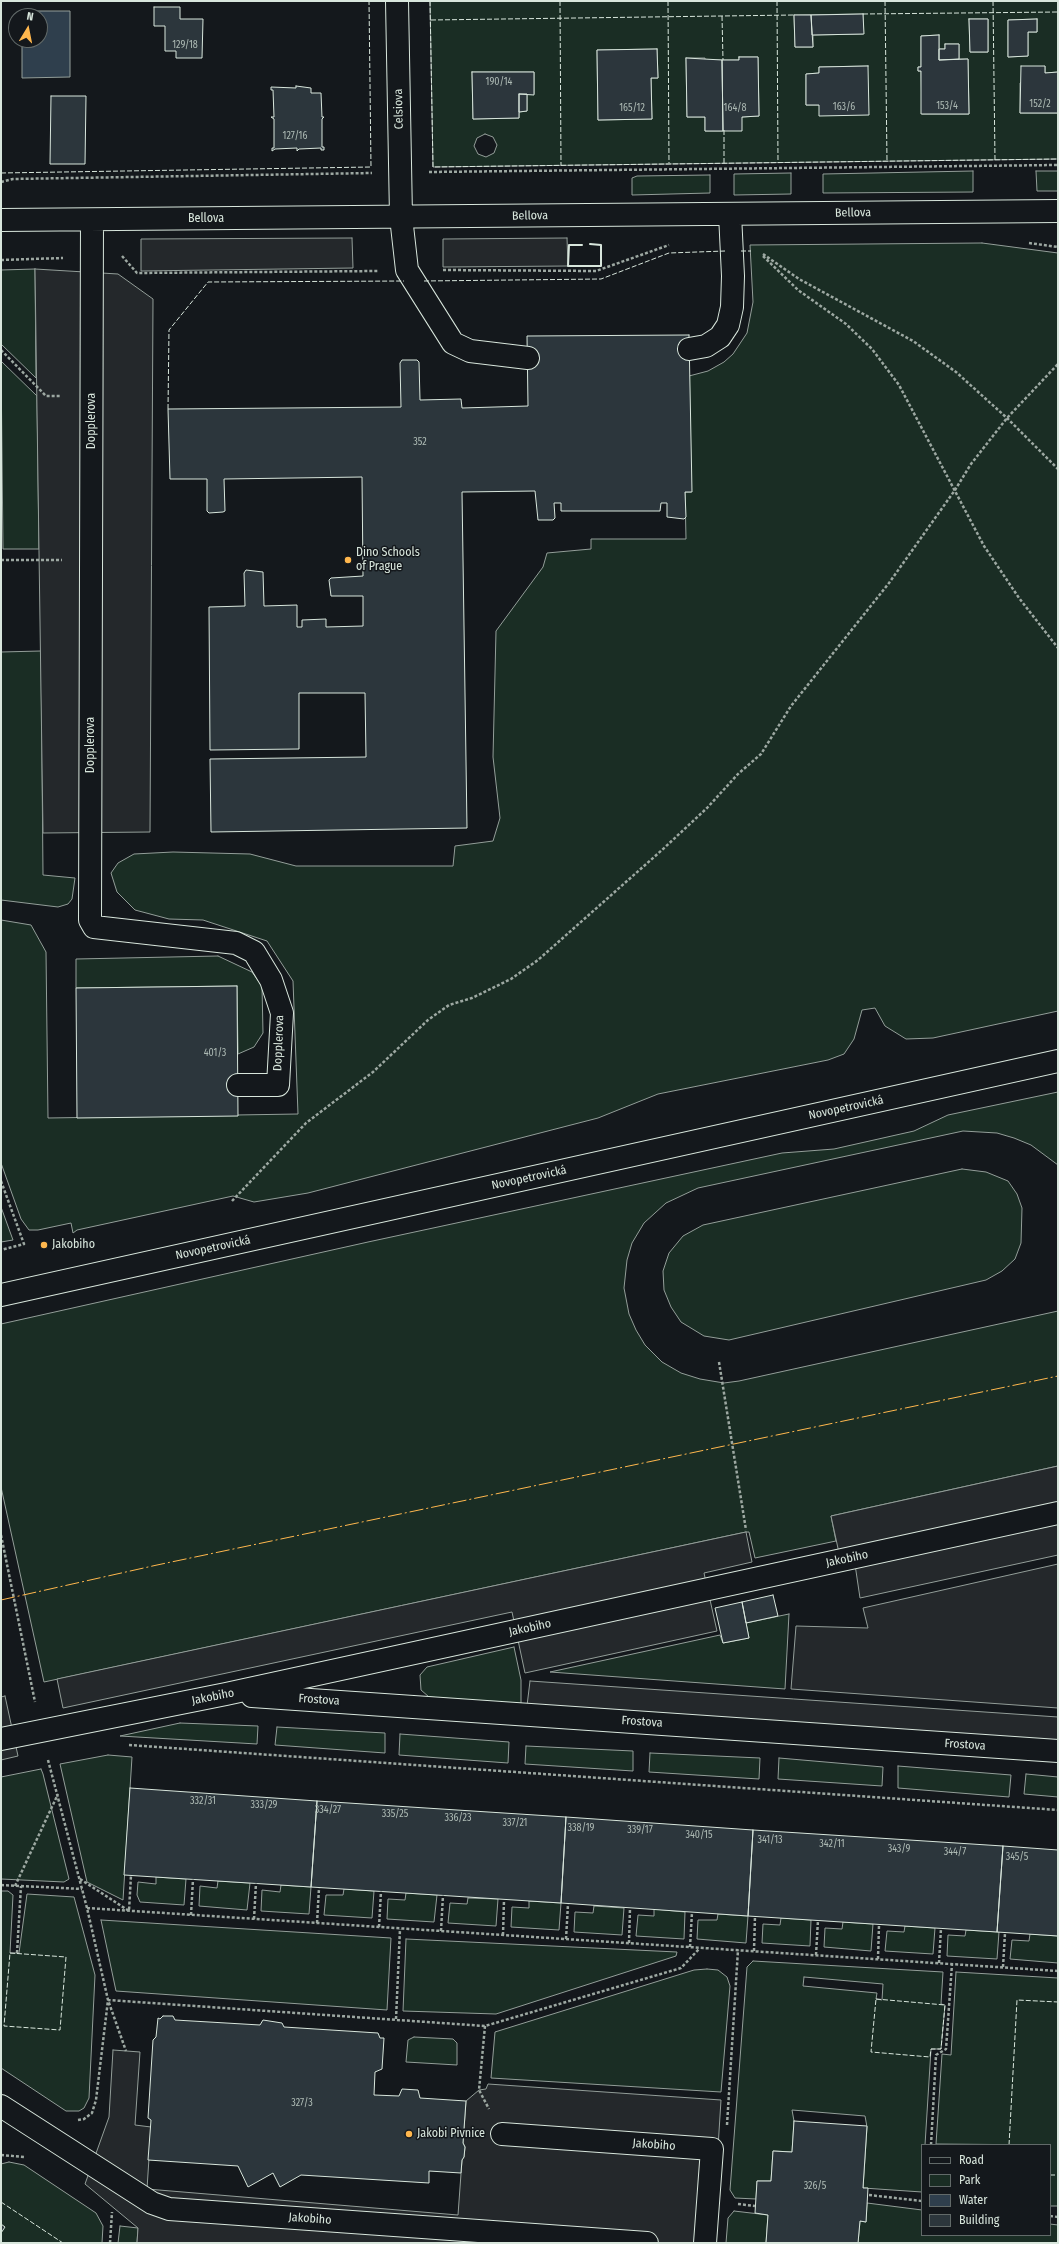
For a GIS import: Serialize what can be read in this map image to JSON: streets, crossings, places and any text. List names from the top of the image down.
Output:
{
  "streets": {
    "street": [
      "Celsiova",
      "Bellova",
      "Dopplerova",
      "Novopetrovická",
      "Jakobiho",
      "Frostova"
    ]
  },
  "crossings": [
    ["Celsiova", "Bellova"],
    ["Bellova", "Dopplerova"],
    ["Jakobiho", "Frostova"]
  ],
  "places": ["Dino Schools of Prague", "Jakobiho", "Jakobi Pivnice"],
  "house_numbers": [
    "129/18",
    "190/14",
    "152/2",
    "153/4",
    "163/6",
    "165/12",
    "164/8",
    "127/16",
    "352",
    "401/3",
    "332/31",
    "333/29",
    "334/27",
    "335/25",
    "336/23",
    "337/21",
    "338/19",
    "339/17",
    "340/15",
    "341/13",
    "342/11",
    "343/9",
    "344/7",
    "345/5",
    "327/3",
    "326/5"
  ],
  "legend": [
    "Road",
    "Park",
    "Water",
    "Building"
  ],
  "north": "top"
}
